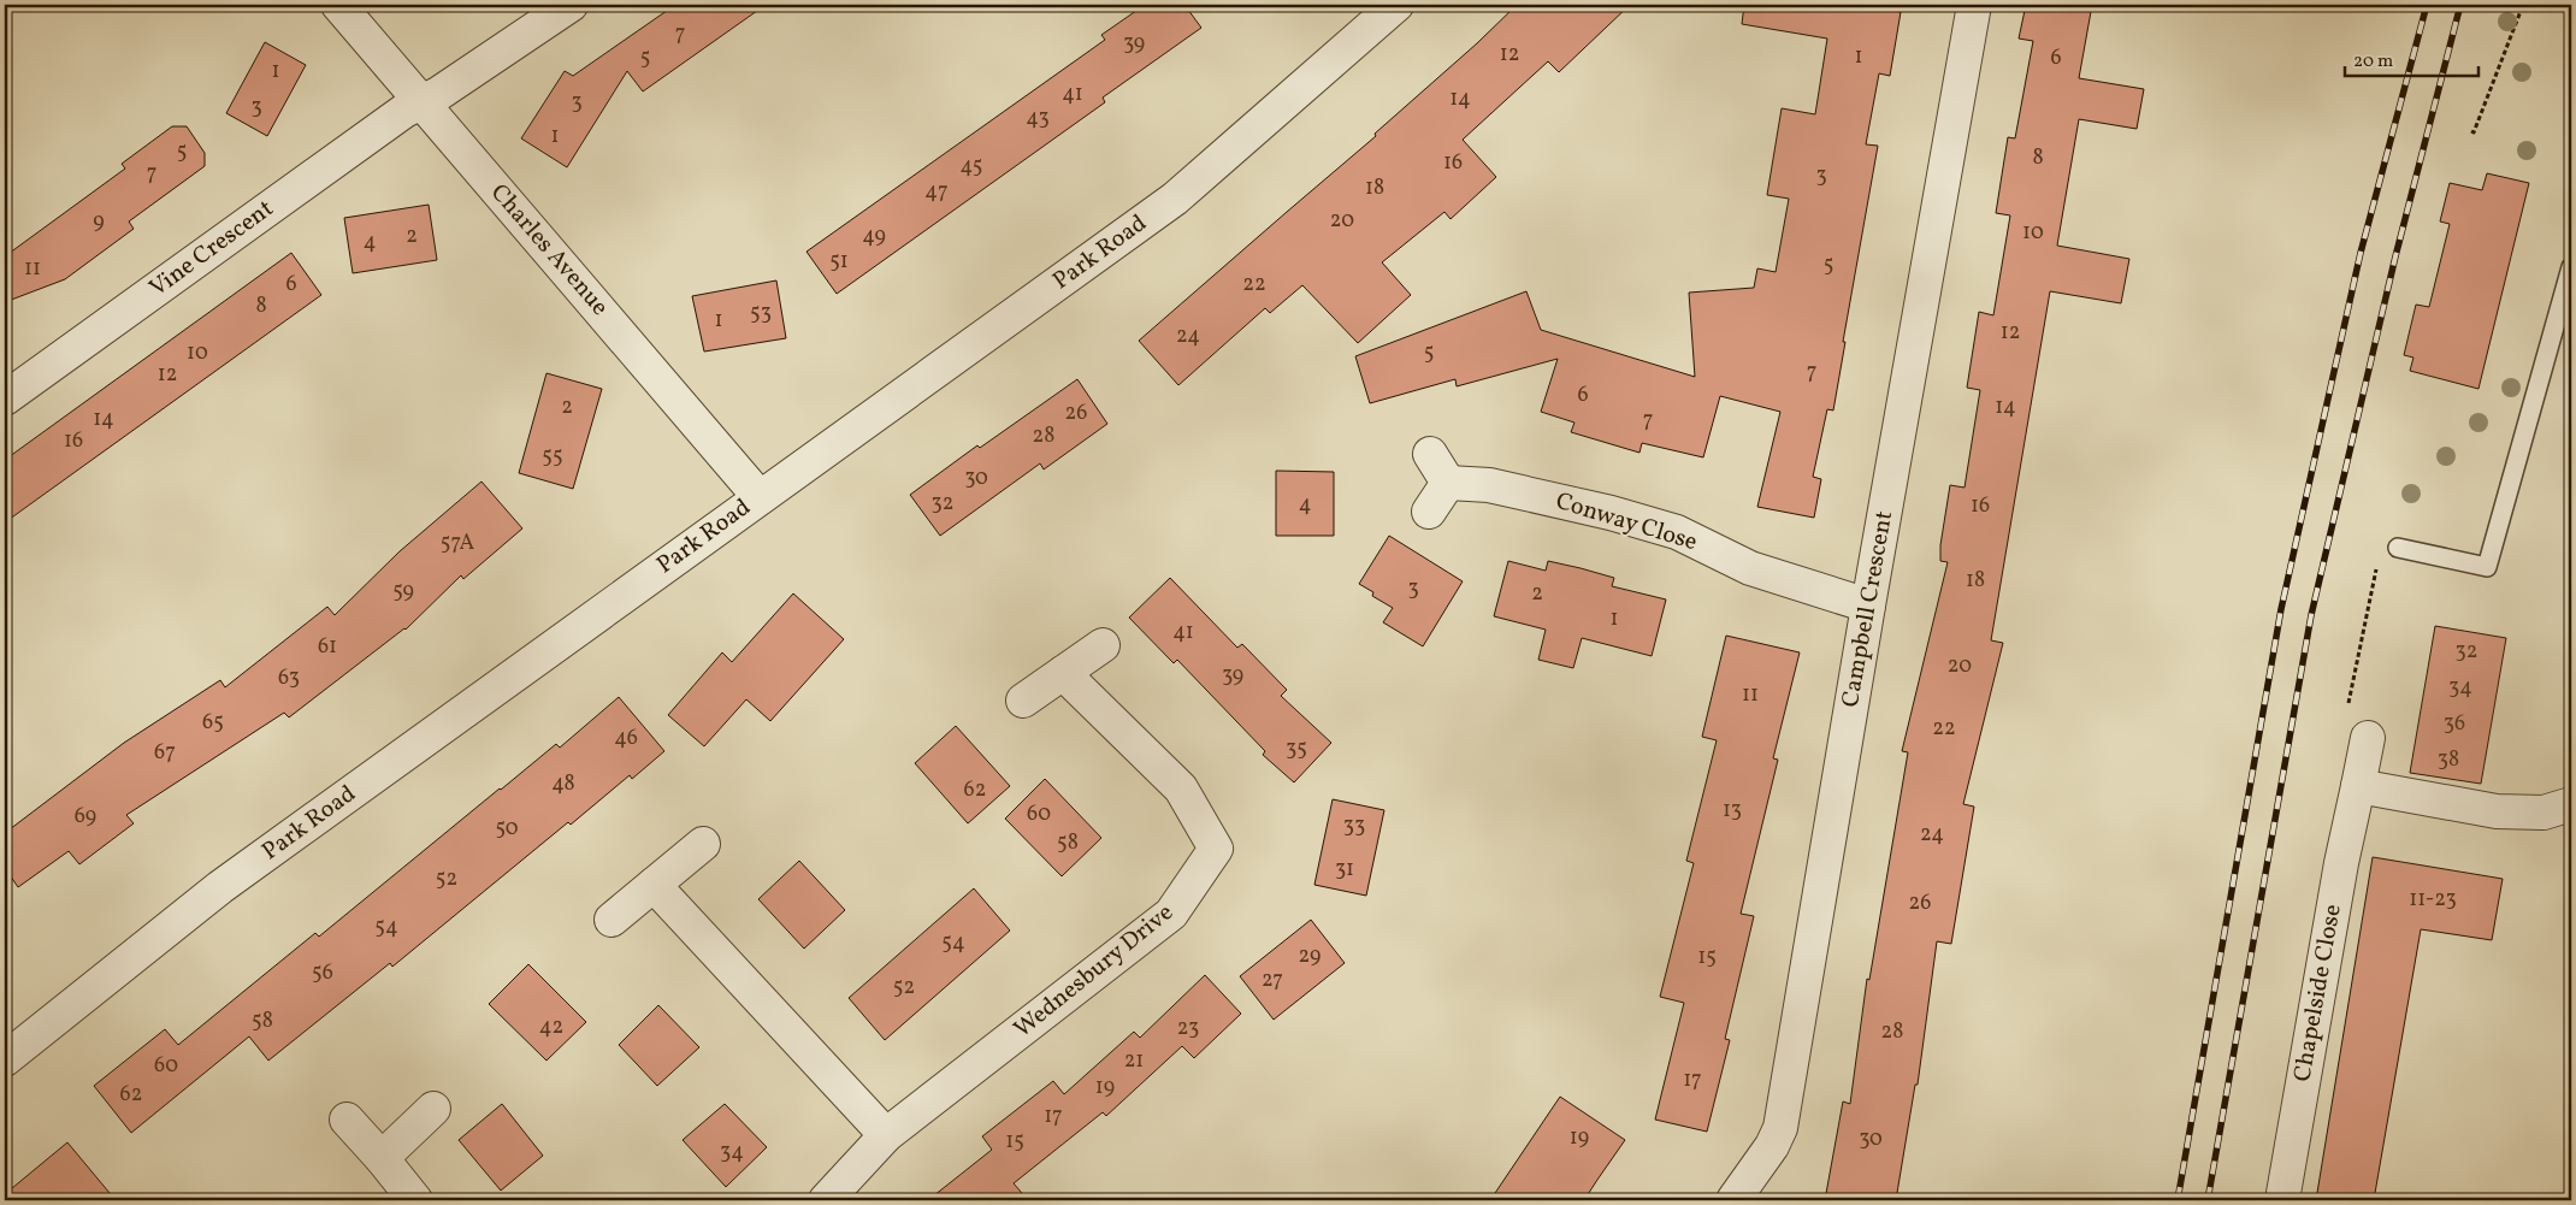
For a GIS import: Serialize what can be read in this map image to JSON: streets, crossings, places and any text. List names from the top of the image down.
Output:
{
  "streets": {
    "street": [
      "Vine Crescent",
      "Charles Avenue",
      "Park Road",
      "Conway Close",
      "Campbell Crescent",
      "Wednesbury Drive",
      "Chapelside Close"
    ]
  },
  "crossings": [
    ["Vine Crescent", "Charles Avenue"],
    ["Charles Avenue", "Park Road"],
    ["Conway Close", "Campbell Crescent"]
  ],
  "house_numbers": [
    "7",
    "39",
    "12",
    "1",
    "5",
    "6",
    "1",
    "41",
    "14",
    "3",
    "3",
    "43",
    "1",
    "5",
    "8",
    "16",
    "45",
    "7",
    "3",
    "18",
    "47",
    "20",
    "9",
    "10",
    "2",
    "49",
    "4",
    "51",
    "5",
    "11",
    "6",
    "22",
    "8",
    "53",
    "1",
    "12",
    "24",
    "10",
    "5",
    "7",
    "12",
    "6",
    "2",
    "14",
    "26",
    "14",
    "7",
    "28",
    "16",
    "55",
    "30",
    "32",
    "4",
    "16",
    "57A",
    "18",
    "3",
    "59",
    "2",
    "1",
    "41",
    "61",
    "32",
    "20",
    "39",
    "63",
    "34",
    "11",
    "65",
    "36",
    "22",
    "46",
    "35",
    "67",
    "38",
    "48",
    "62",
    "13",
    "60",
    "69",
    "33",
    "50",
    "24",
    "58",
    "31",
    "52",
    "11-23",
    "26",
    "54",
    "54",
    "29",
    "15",
    "56",
    "27",
    "52",
    "58",
    "42",
    "23",
    "28",
    "21",
    "60",
    "17",
    "19",
    "62",
    "17",
    "19",
    "30",
    "15",
    "34"
  ],
  "scale_bar": "20 m"
}
